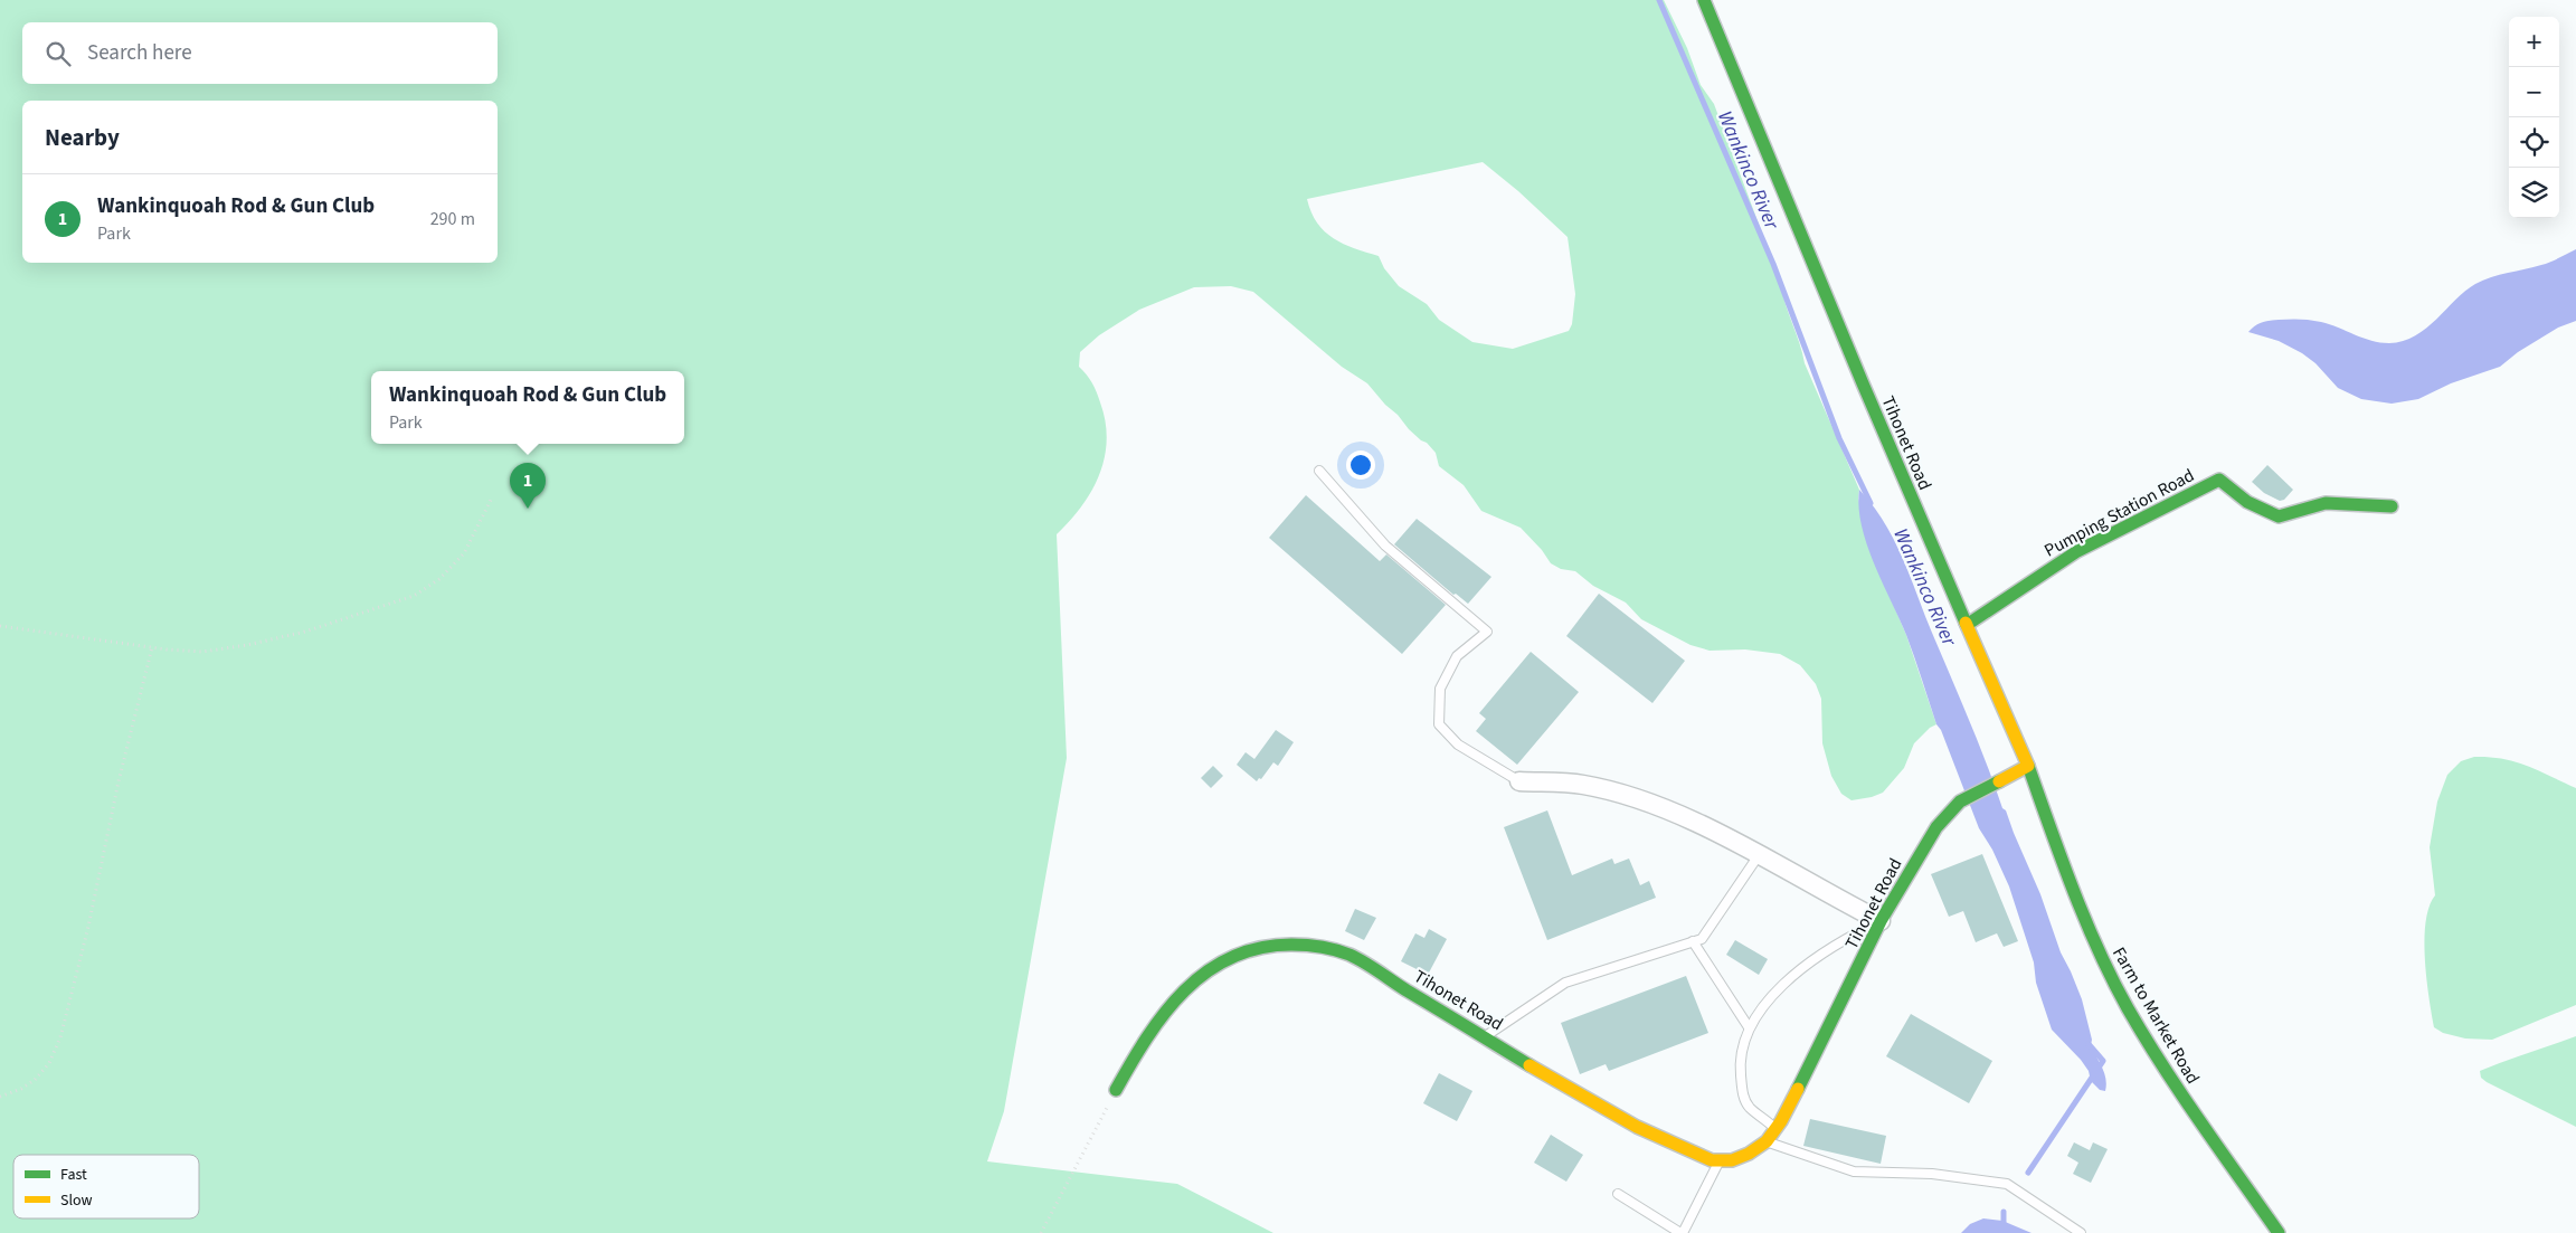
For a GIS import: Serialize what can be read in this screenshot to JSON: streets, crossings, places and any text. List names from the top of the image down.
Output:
{
  "streets": {
    "street": ["Tihonet Road", "Pumping Station Road", "Farm to Market Road"]
  },
  "crossings": [
    ["Tihonet Road", "Pumping Station Road"],
    ["Tihonet Road", "Farm to Market Road"]
  ],
  "water": ["Wankinco River"],
  "legend": ["Fast", "Slow"],
  "page": {
    "map_buttons": ["+", "−"],
    "search": "Search here",
    "heading": "Nearby",
    "list": [
      {
        "mark": "1",
        "name": "Wankinquoah Rod & Gun Club",
        "note": "Park",
        "value": "290 m"
      }
    ],
    "popup": ["Wankinquoah Rod & Gun Club", "Park"],
    "pins": "1"
  }
}
